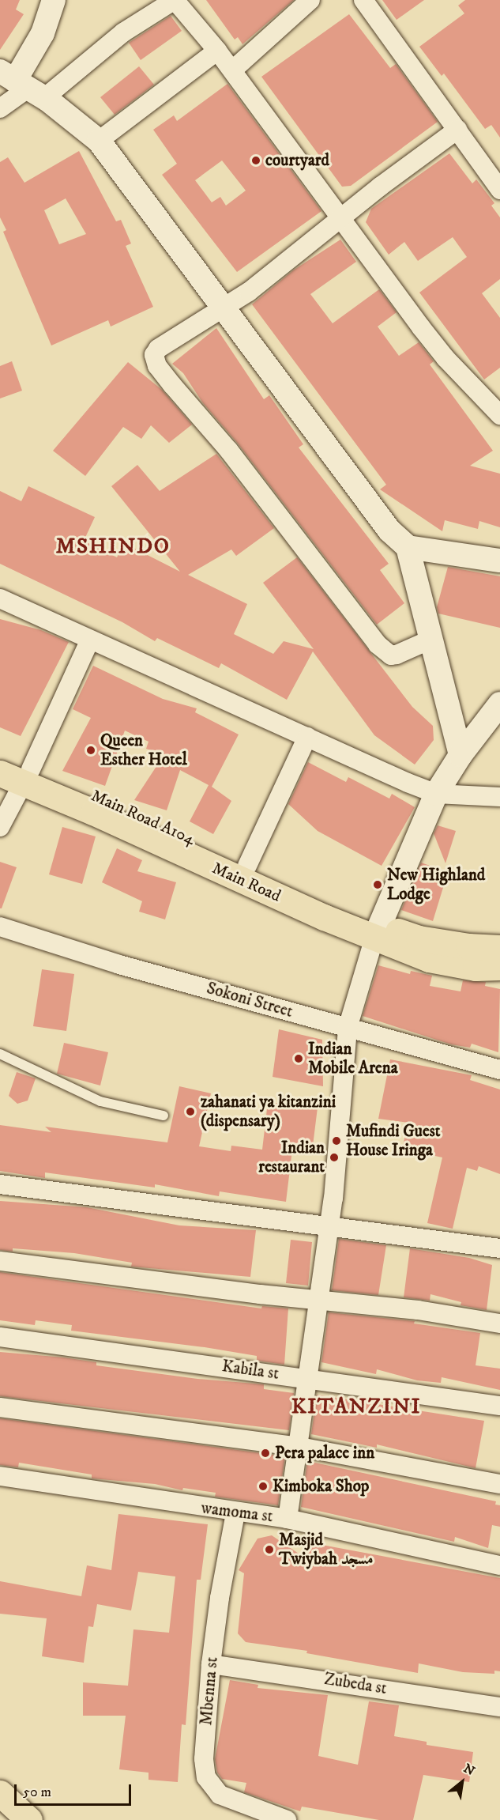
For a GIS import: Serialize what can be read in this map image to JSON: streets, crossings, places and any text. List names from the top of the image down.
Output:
{
  "streets": {
    "highway": ["Main Road A104", "Main Road"],
    "street": [
      "Sokoni Street",
      "Kabila st",
      "wamoma st",
      "Zubeda st",
      "Mbenna st"
    ]
  },
  "crossings": [
    ["Main Road A104", "Main Road"],
    ["wamoma st", "Mbenna st"],
    ["Zubeda st", "Mbenna st"]
  ],
  "districts": ["MSHINDO", "KITANZINI"],
  "places": [
    "courtyard",
    "Queen Esther Hotel",
    "New Highland Lodge",
    "Indian Mobile Arena",
    "zahanati ya kitanzini (dispensary)",
    "Mufindi Guest House Iringa",
    "Indian restaurant",
    "Pera palace inn",
    "Kimboka Shop",
    "Masjid Twiybah مسجد"
  ],
  "scale_bar": "50 m",
  "north": "top right"
}
